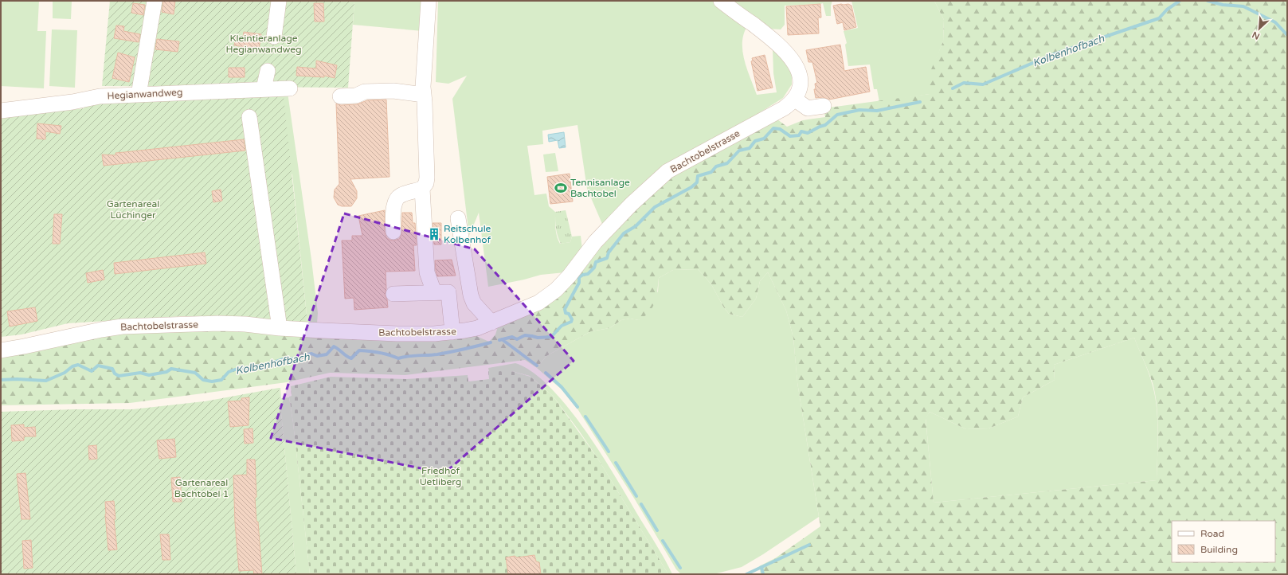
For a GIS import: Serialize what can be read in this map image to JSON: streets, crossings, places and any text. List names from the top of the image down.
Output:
{
  "streets": {
    "street": ["Hegianwandweg", "Bachtobelstrasse"]
  },
  "water": ["Kolbenhofbach"],
  "parks": [
    "Kleintieranlage Hegianwandweg",
    "Gartenareal Lüchinger",
    "Friedhof Uetliberg",
    "Gartenareal Bachtobel 1"
  ],
  "places": {
    "sports": ["Tennisanlage Bachtobel"],
    "building": ["Reitschule Kolbenhof"]
  },
  "legend": ["Road", "Building"],
  "north": "bottom left"
}
